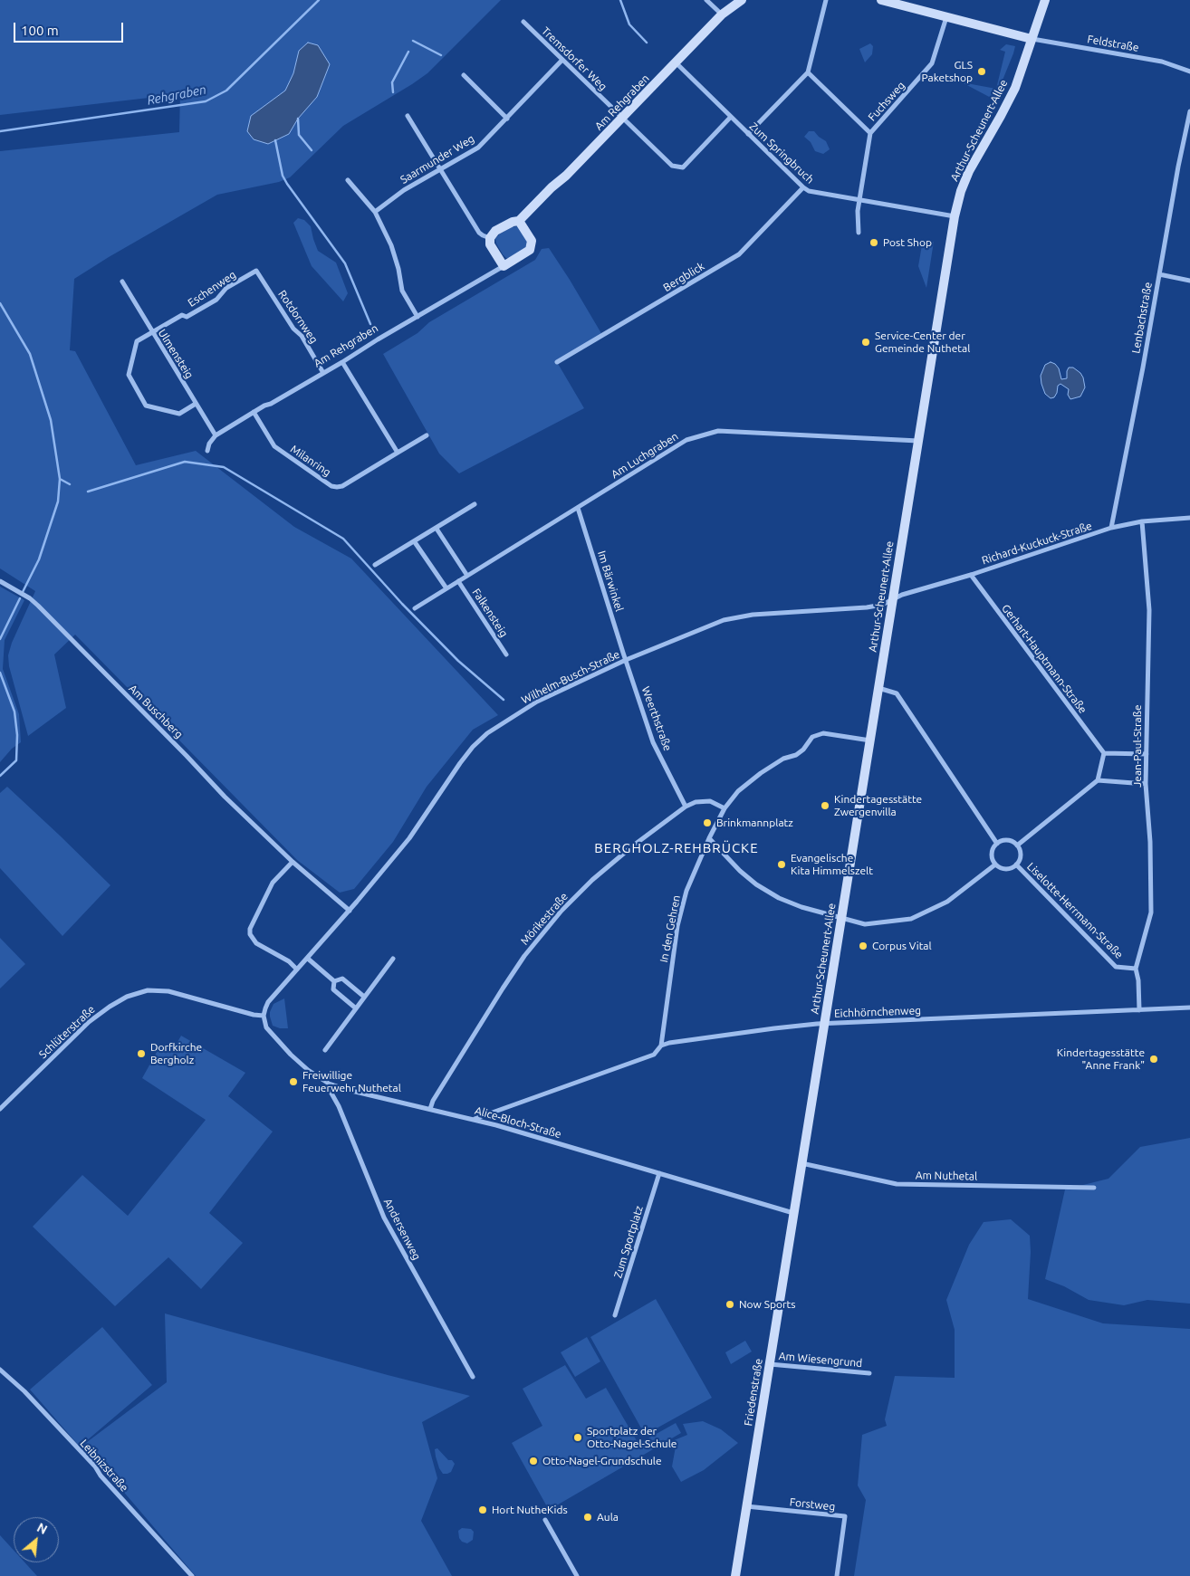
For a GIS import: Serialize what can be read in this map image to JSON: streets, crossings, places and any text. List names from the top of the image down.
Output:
{
  "streets": {
    "main road": ["Am Rehgraben", "Arthur-Scheunert-Allee", "Friedenstraße"],
    "street": [
      "Feldstraße",
      "Tremsdorfer Weg",
      "Fuchsweg",
      "Zum Springbruch",
      "Saarmunder Weg",
      "Bergblick",
      "Eschenweg",
      "Rotdornweg",
      "Lenbachstraße",
      "Ulmensteig",
      "Am Luchgraben",
      "Milanring",
      "Richard-Kuckuck-Straße",
      "Im Bärwinkel",
      "Falkensteig",
      "Gerhart-Hauptmann-Straße",
      "Wilhelm-Busch-Straße",
      "Am Buschberg",
      "Weerthstraße",
      "Jean-Paul-Straße",
      "Liselotte-Herrmann-Straße",
      "Mörikestraße",
      "In den Gehren",
      "Eichhörnchenweg",
      "Schlüterstraße",
      "Alice-Bloch-Straße",
      "Am Nuthetal",
      "Andersenweg",
      "Zum Sportplatz",
      "Am Wiesengrund",
      "Leibnizstraße",
      "Forstweg"
    ]
  },
  "crossings": [
    ["Feldstraße", "Arthur-Scheunert-Allee"],
    ["Tremsdorfer Weg", "Am Rehgraben"],
    ["Tremsdorfer Weg", "Zum Springbruch"],
    ["Tremsdorfer Weg", "Saarmunder Weg"],
    ["Fuchsweg", "Zum Springbruch"],
    ["Am Rehgraben", "Zum Springbruch"],
    ["Am Rehgraben", "Rotdornweg"],
    ["Am Rehgraben", "Ulmensteig"],
    ["Am Rehgraben", "Milanring"],
    ["Arthur-Scheunert-Allee", "Zum Springbruch"],
    ["Arthur-Scheunert-Allee", "Am Luchgraben"],
    ["Arthur-Scheunert-Allee", "Richard-Kuckuck-Straße"],
    ["Arthur-Scheunert-Allee", "Wilhelm-Busch-Straße"],
    ["Arthur-Scheunert-Allee", "In den Gehren"],
    ["Arthur-Scheunert-Allee", "Eichhörnchenweg"],
    ["Arthur-Scheunert-Allee", "Alice-Bloch-Straße"],
    ["Arthur-Scheunert-Allee", "Am Nuthetal"],
    ["Arthur-Scheunert-Allee", "Friedenstraße"],
    ["Zum Springbruch", "Bergblick"],
    ["Eschenweg", "Rotdornweg"],
    ["Eschenweg", "Ulmensteig"],
    ["Lenbachstraße", "Richard-Kuckuck-Straße"],
    ["Am Luchgraben", "Im Bärwinkel"],
    ["Am Luchgraben", "Falkensteig"],
    ["Richard-Kuckuck-Straße", "Gerhart-Hauptmann-Straße"],
    ["Richard-Kuckuck-Straße", "Wilhelm-Busch-Straße"],
    ["Richard-Kuckuck-Straße", "Jean-Paul-Straße"],
    ["Im Bärwinkel", "Wilhelm-Busch-Straße"],
    ["Im Bärwinkel", "Weerthstraße"],
    ["Wilhelm-Busch-Straße", "Am Buschberg"],
    ["Wilhelm-Busch-Straße", "Weerthstraße"],
    ["Wilhelm-Busch-Straße", "Schlüterstraße"],
    ["Wilhelm-Busch-Straße", "Alice-Bloch-Straße"],
    ["Weerthstraße", "Mörikestraße"],
    ["Jean-Paul-Straße", "Liselotte-Herrmann-Straße"],
    ["Mörikestraße", "In den Gehren"],
    ["Mörikestraße", "Alice-Bloch-Straße"],
    ["In den Gehren", "Eichhörnchenweg"],
    ["Eichhörnchenweg", "Alice-Bloch-Straße"],
    ["Schlüterstraße", "Alice-Bloch-Straße"],
    ["Alice-Bloch-Straße", "Andersenweg"],
    ["Alice-Bloch-Straße", "Zum Sportplatz"],
    ["Alice-Bloch-Straße", "Friedenstraße"],
    ["Am Wiesengrund", "Friedenstraße"],
    ["Friedenstraße", "Forstweg"]
  ],
  "districts": ["BERGHOLZ-REHBRÜCKE"],
  "water": ["Rehgraben"],
  "places": [
    "GLS Paketshop",
    "Post Shop",
    "Service-Center der Gemeinde Nuthetal",
    "Kindertagesstätte Zwergenvilla",
    "Brinkmannplatz",
    "Evangelische Kita Himmelszelt",
    "Corpus Vital",
    "Dorfkirche Bergholz",
    "Kindertagesstätte \"Anne Frank\"",
    "Freiwillige Feuerwehr Nuthetal",
    "Now Sports",
    "Sportplatz der Otto-Nagel-Schule",
    "Otto-Nagel-Grundschule",
    "Hort NutheKids",
    "Aula"
  ],
  "scale_bar": "100 m",
  "north": "top right"
}
